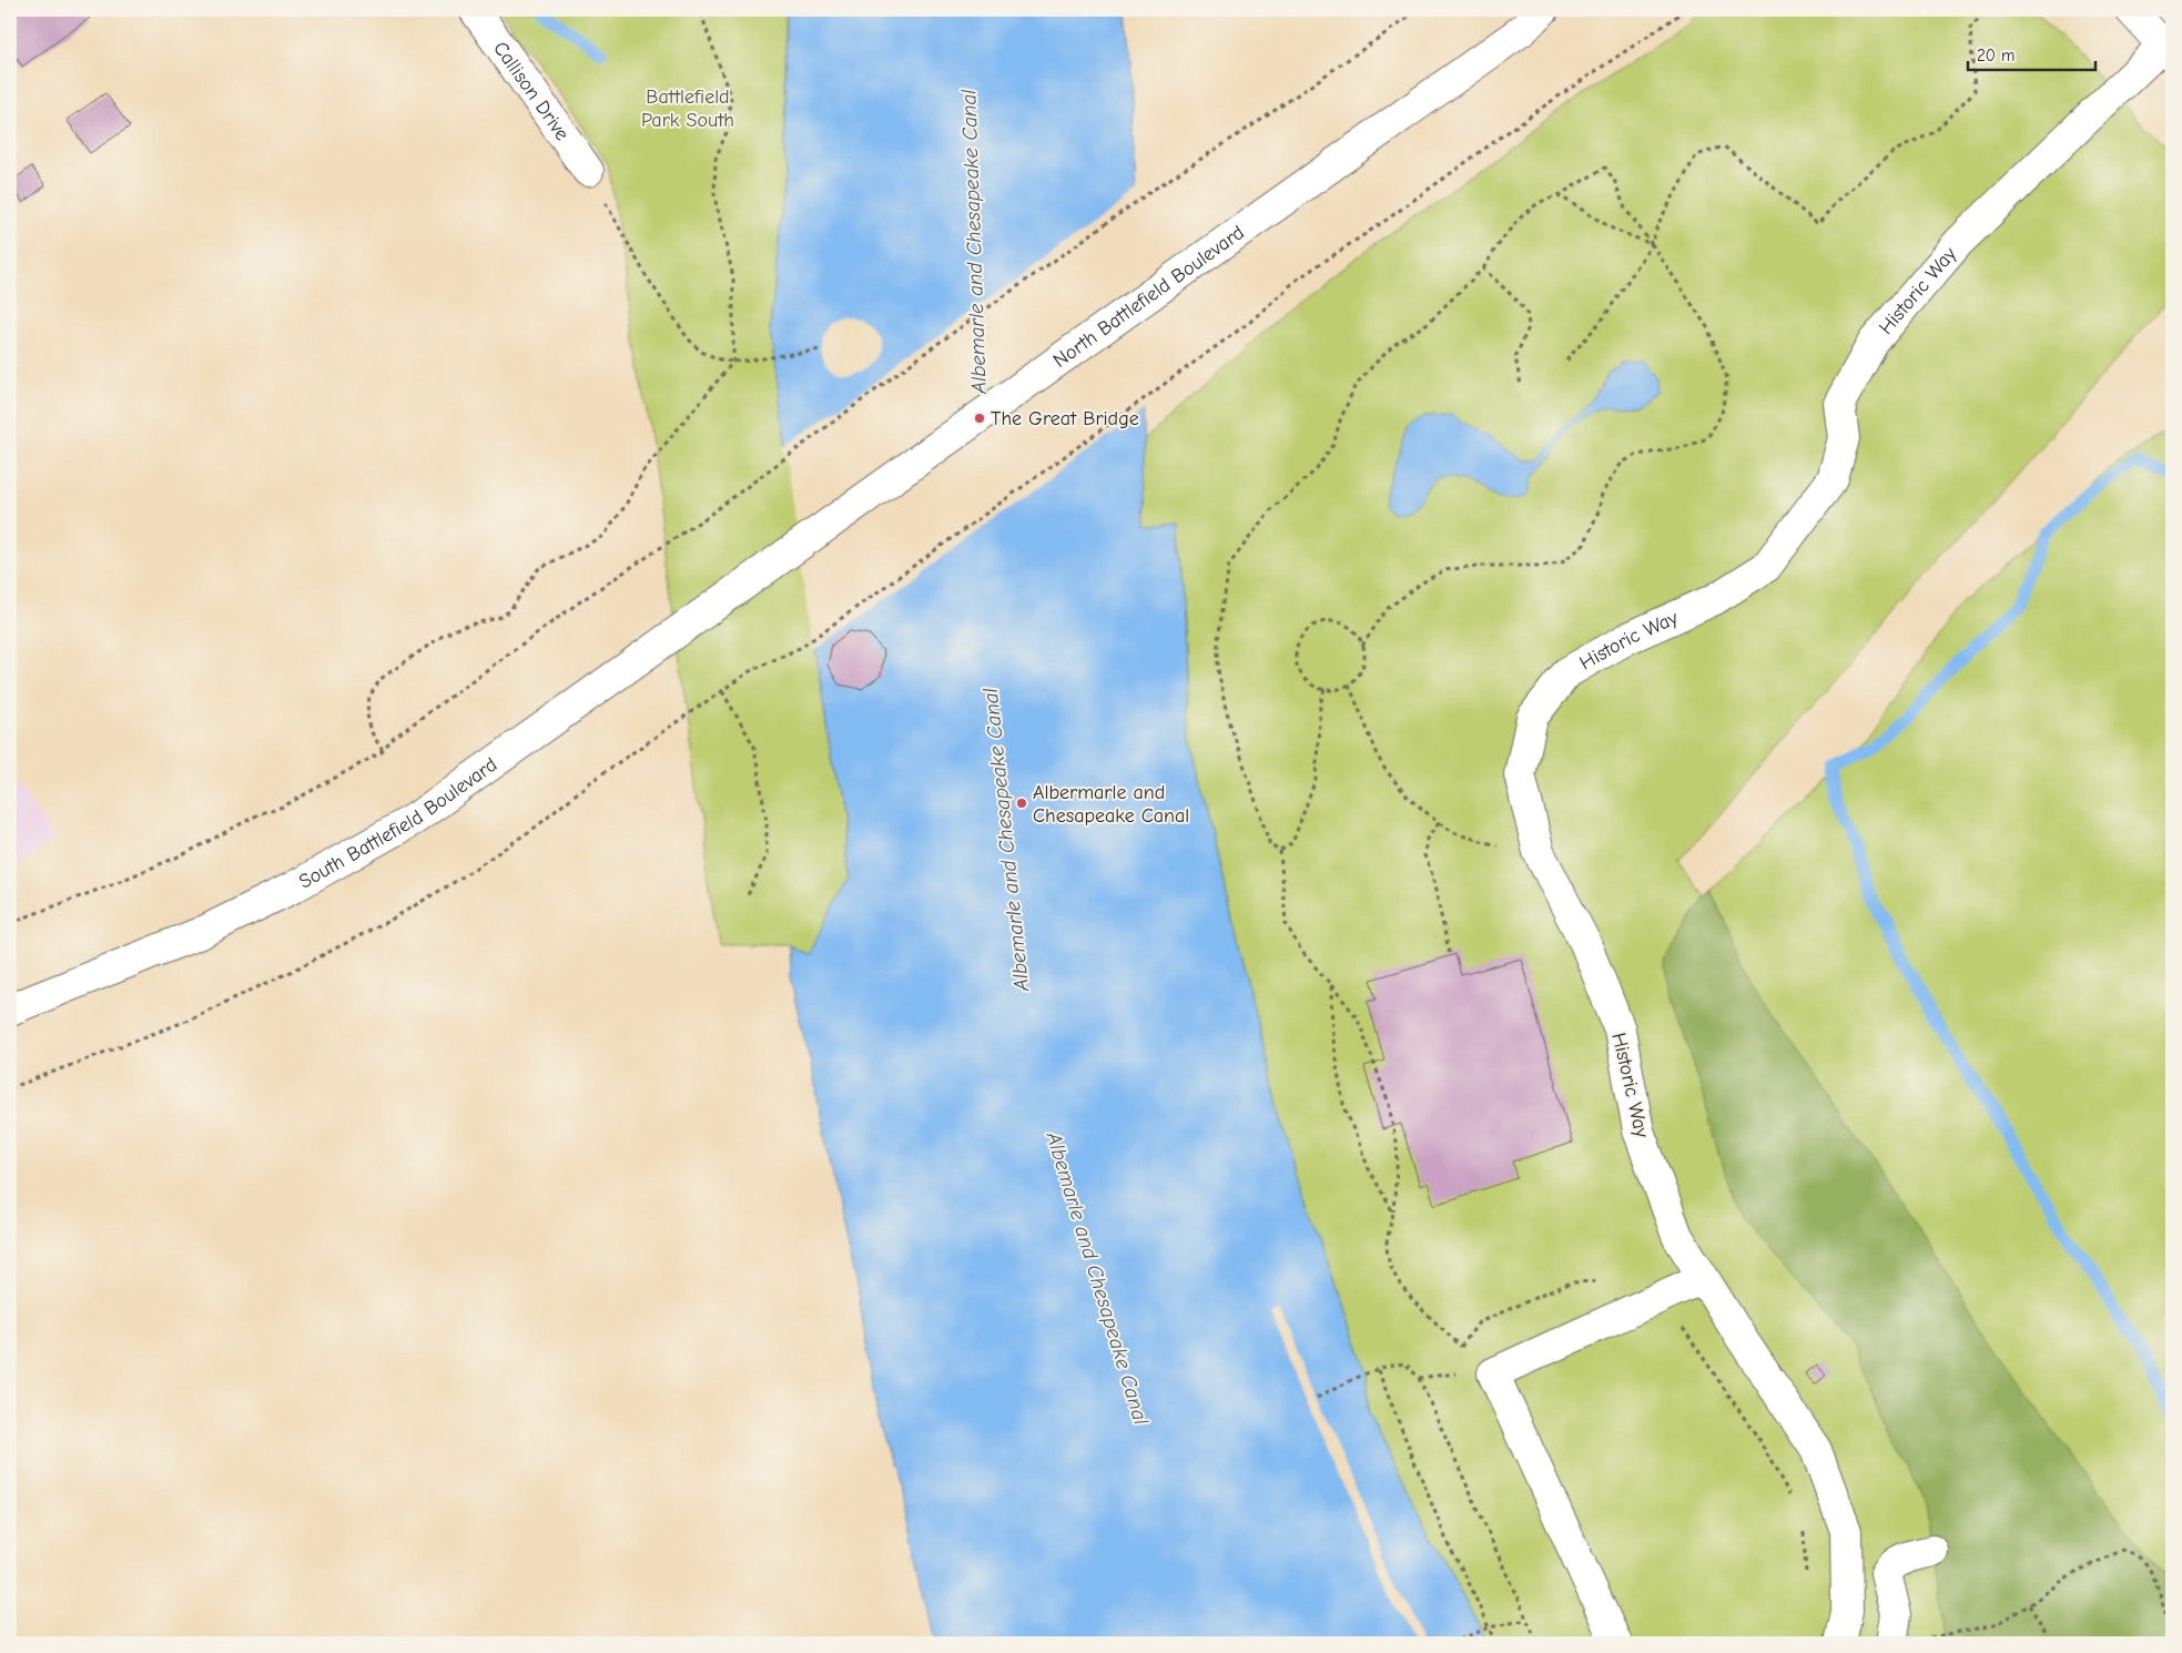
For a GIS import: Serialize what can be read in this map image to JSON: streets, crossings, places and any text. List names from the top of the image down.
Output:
{
  "streets": {
    "street": [
      "Callison Drive",
      "Historic Way",
      "North Battlefield Boulevard",
      "South Battlefield Boulevard"
    ]
  },
  "crossings": [
    ["North Battlefield Boulevard", "South Battlefield Boulevard"]
  ],
  "water": ["Albemarle and Chesapeake Canal"],
  "parks": ["Battlefield Park South"],
  "places": ["The Great Bridge", "Albermarle and Chesapeake Canal"],
  "scale_bar": "20 m"
}
